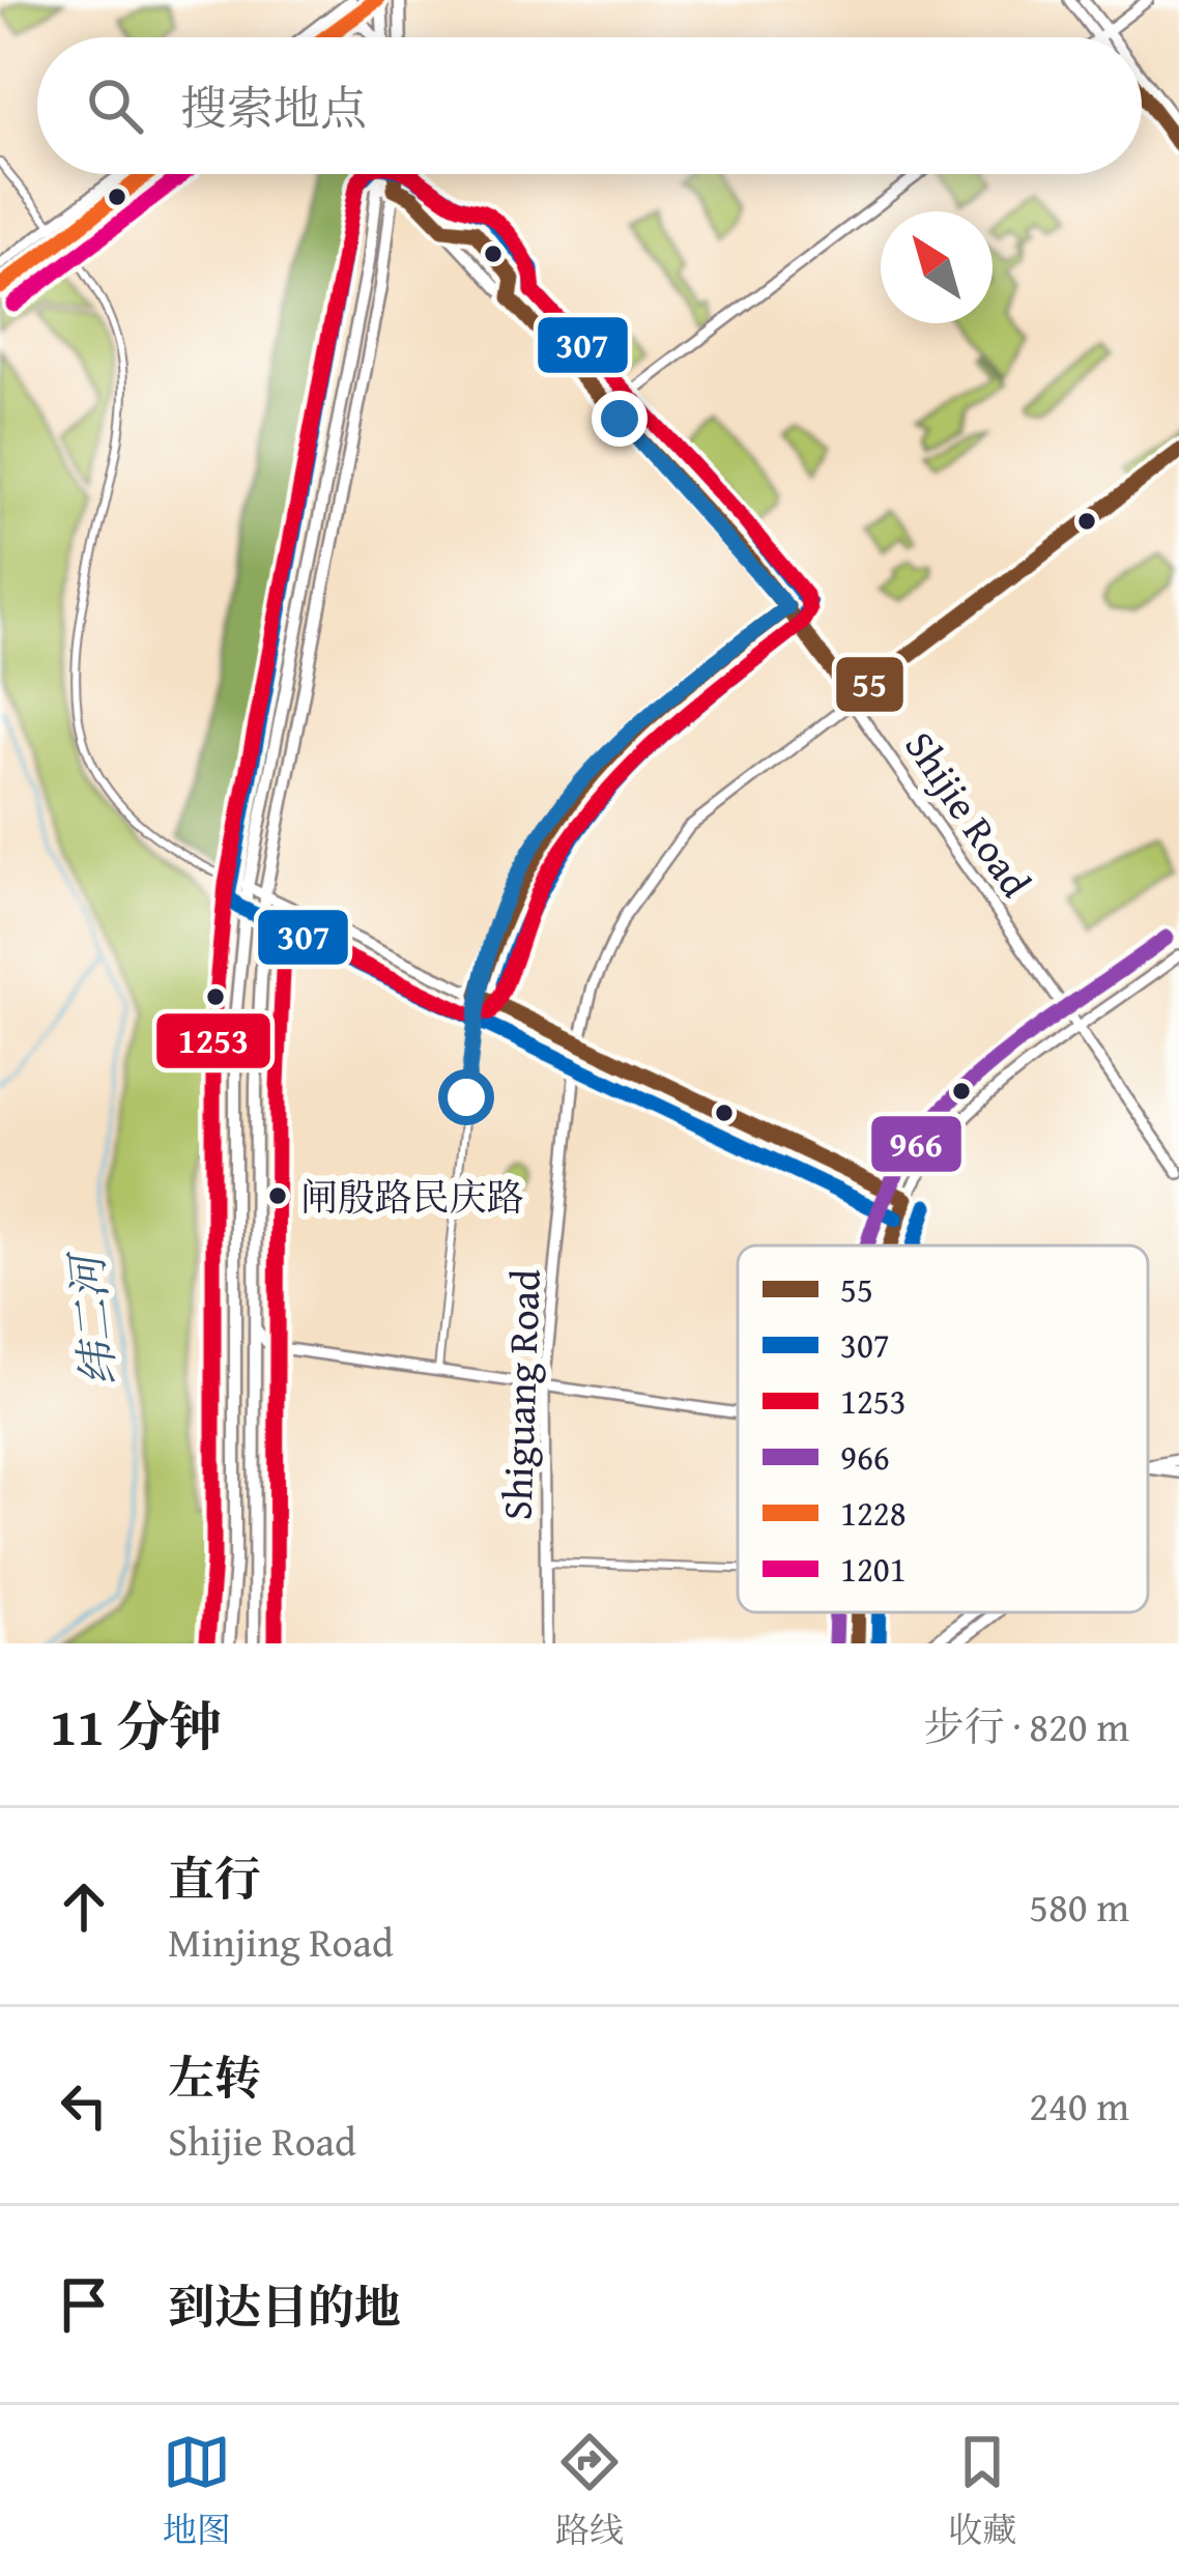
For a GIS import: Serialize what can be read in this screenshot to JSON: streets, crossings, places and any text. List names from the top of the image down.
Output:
{
  "streets": {
    "street": ["Shijie Road", "Shiguang Road"]
  },
  "crossings": [
    ["Shijie Road", "Shiguang Road"]
  ],
  "water": ["纬二河"],
  "places": ["闸殷路民庆路"],
  "lines": [
    "transit line 1228",
    "transit line 55",
    "transit line 307",
    "transit line 1253",
    "transit line 1201",
    "transit line 966"
  ],
  "legend": [
    "55",
    "307",
    "1253",
    "966",
    "1228",
    "1201"
  ],
  "north": "top left",
  "page": {
    "search": "搜索地点",
    "heading": ["11 分钟", "步行 · 820 m"],
    "list": [
      ["直行", "Minjing Road", "580 m"],
      ["左转", "Shijie Road", "240 m"],
      "到达目的地"
    ],
    "nav": ["地图", "路线", "收藏"]
  }
}
